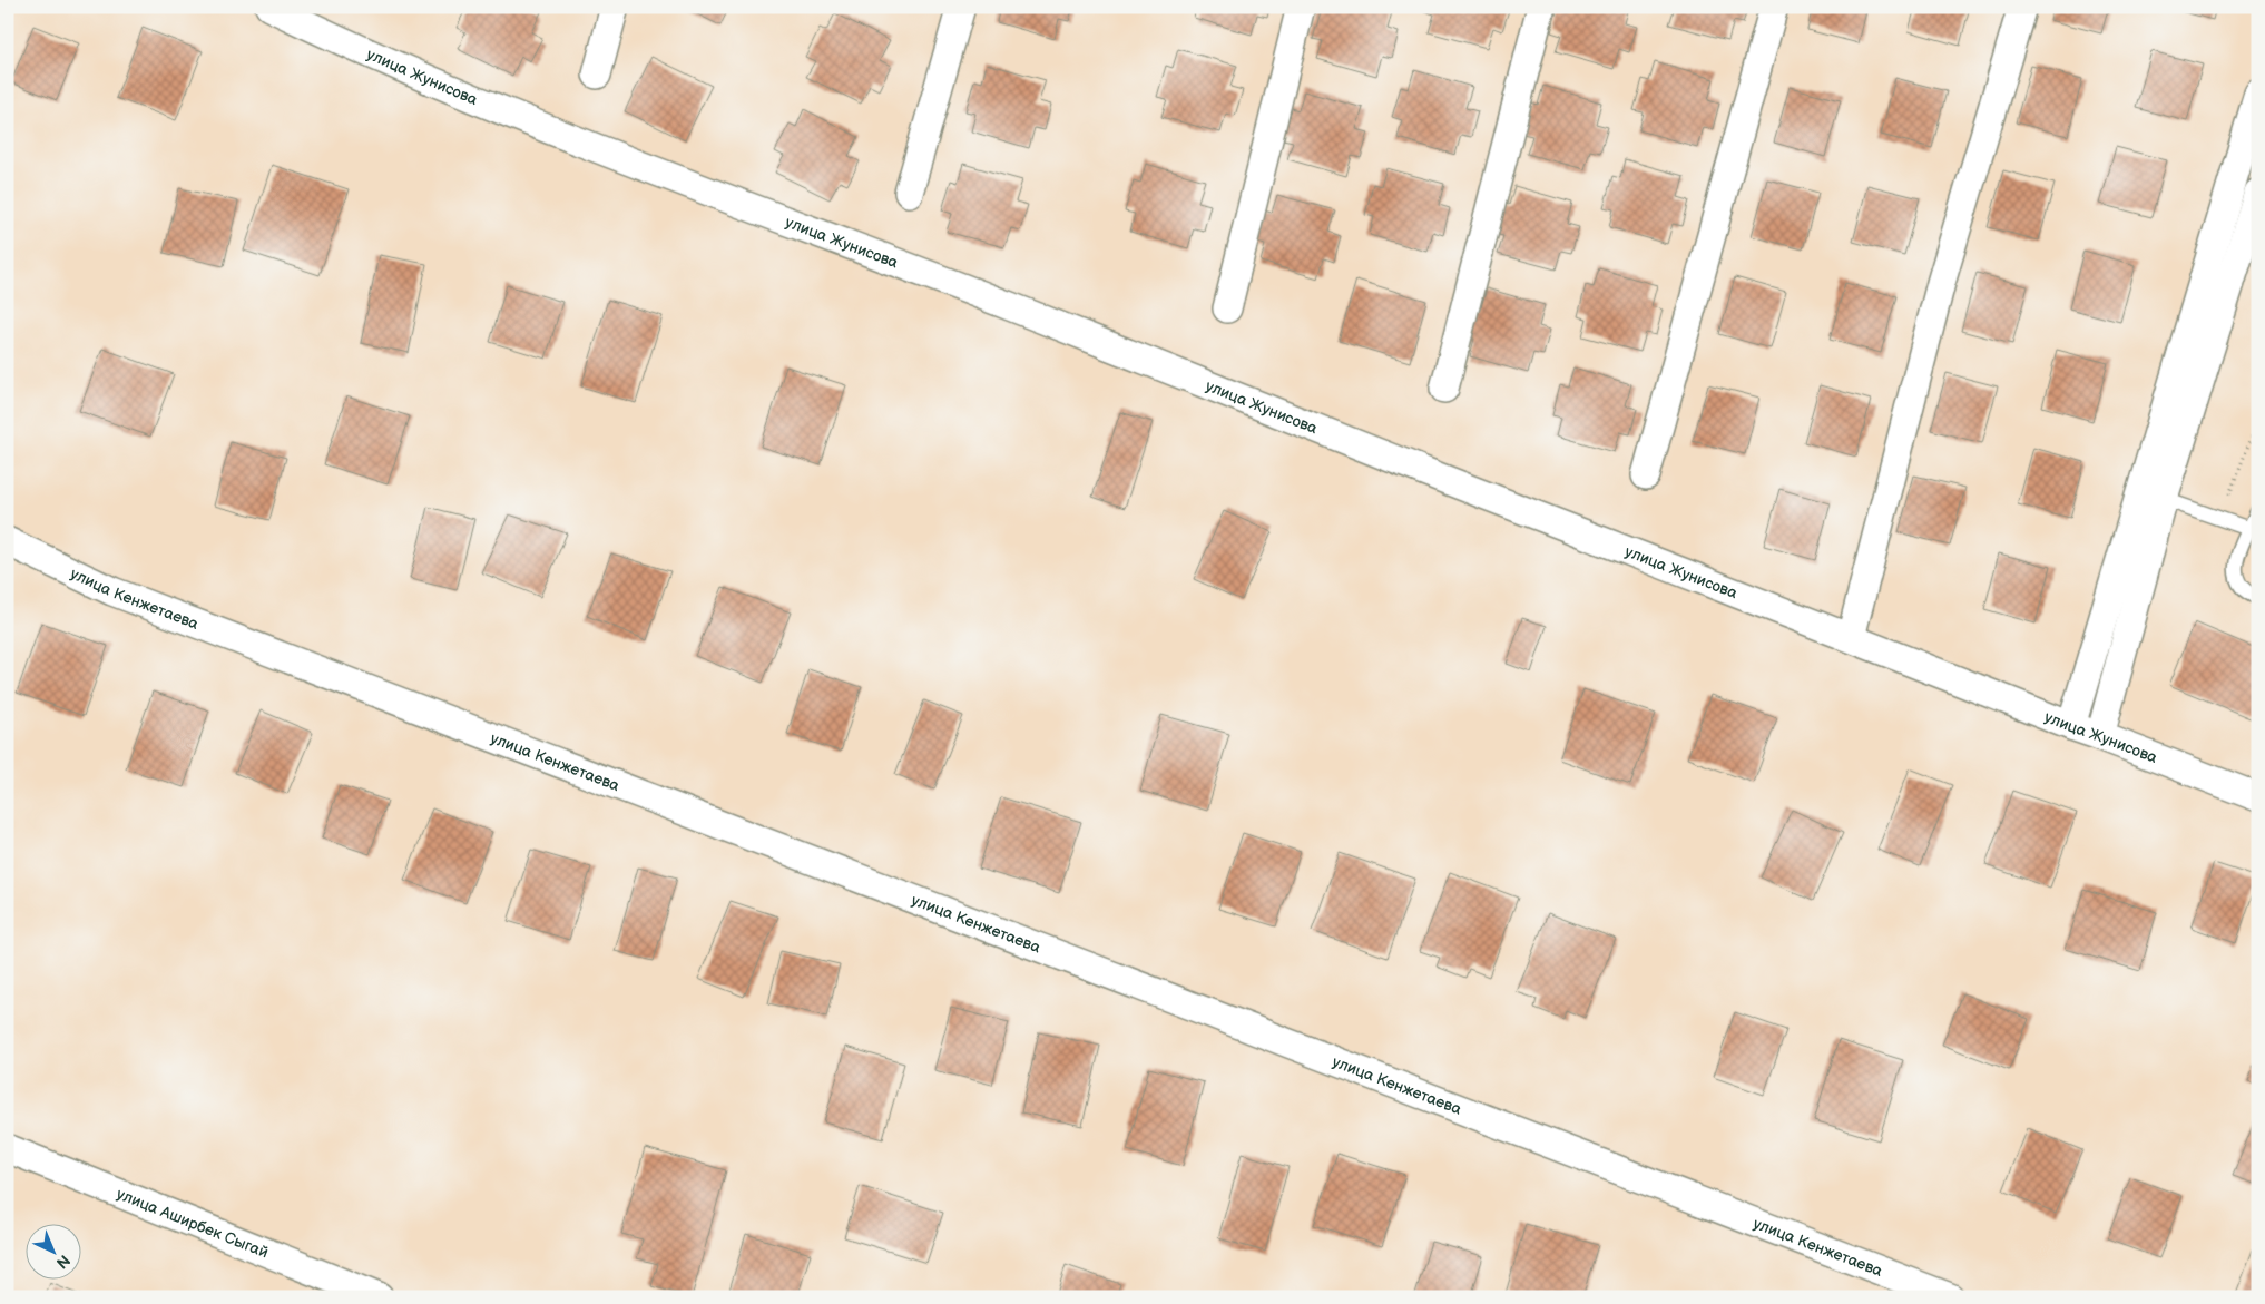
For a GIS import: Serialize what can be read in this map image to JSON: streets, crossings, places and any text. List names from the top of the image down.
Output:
{
  "streets": {
    "street": ["улица Жунисова", "улица Кенжетаева", "улица Аширбек Сыгай"]
  },
  "north": "bottom right"
}
